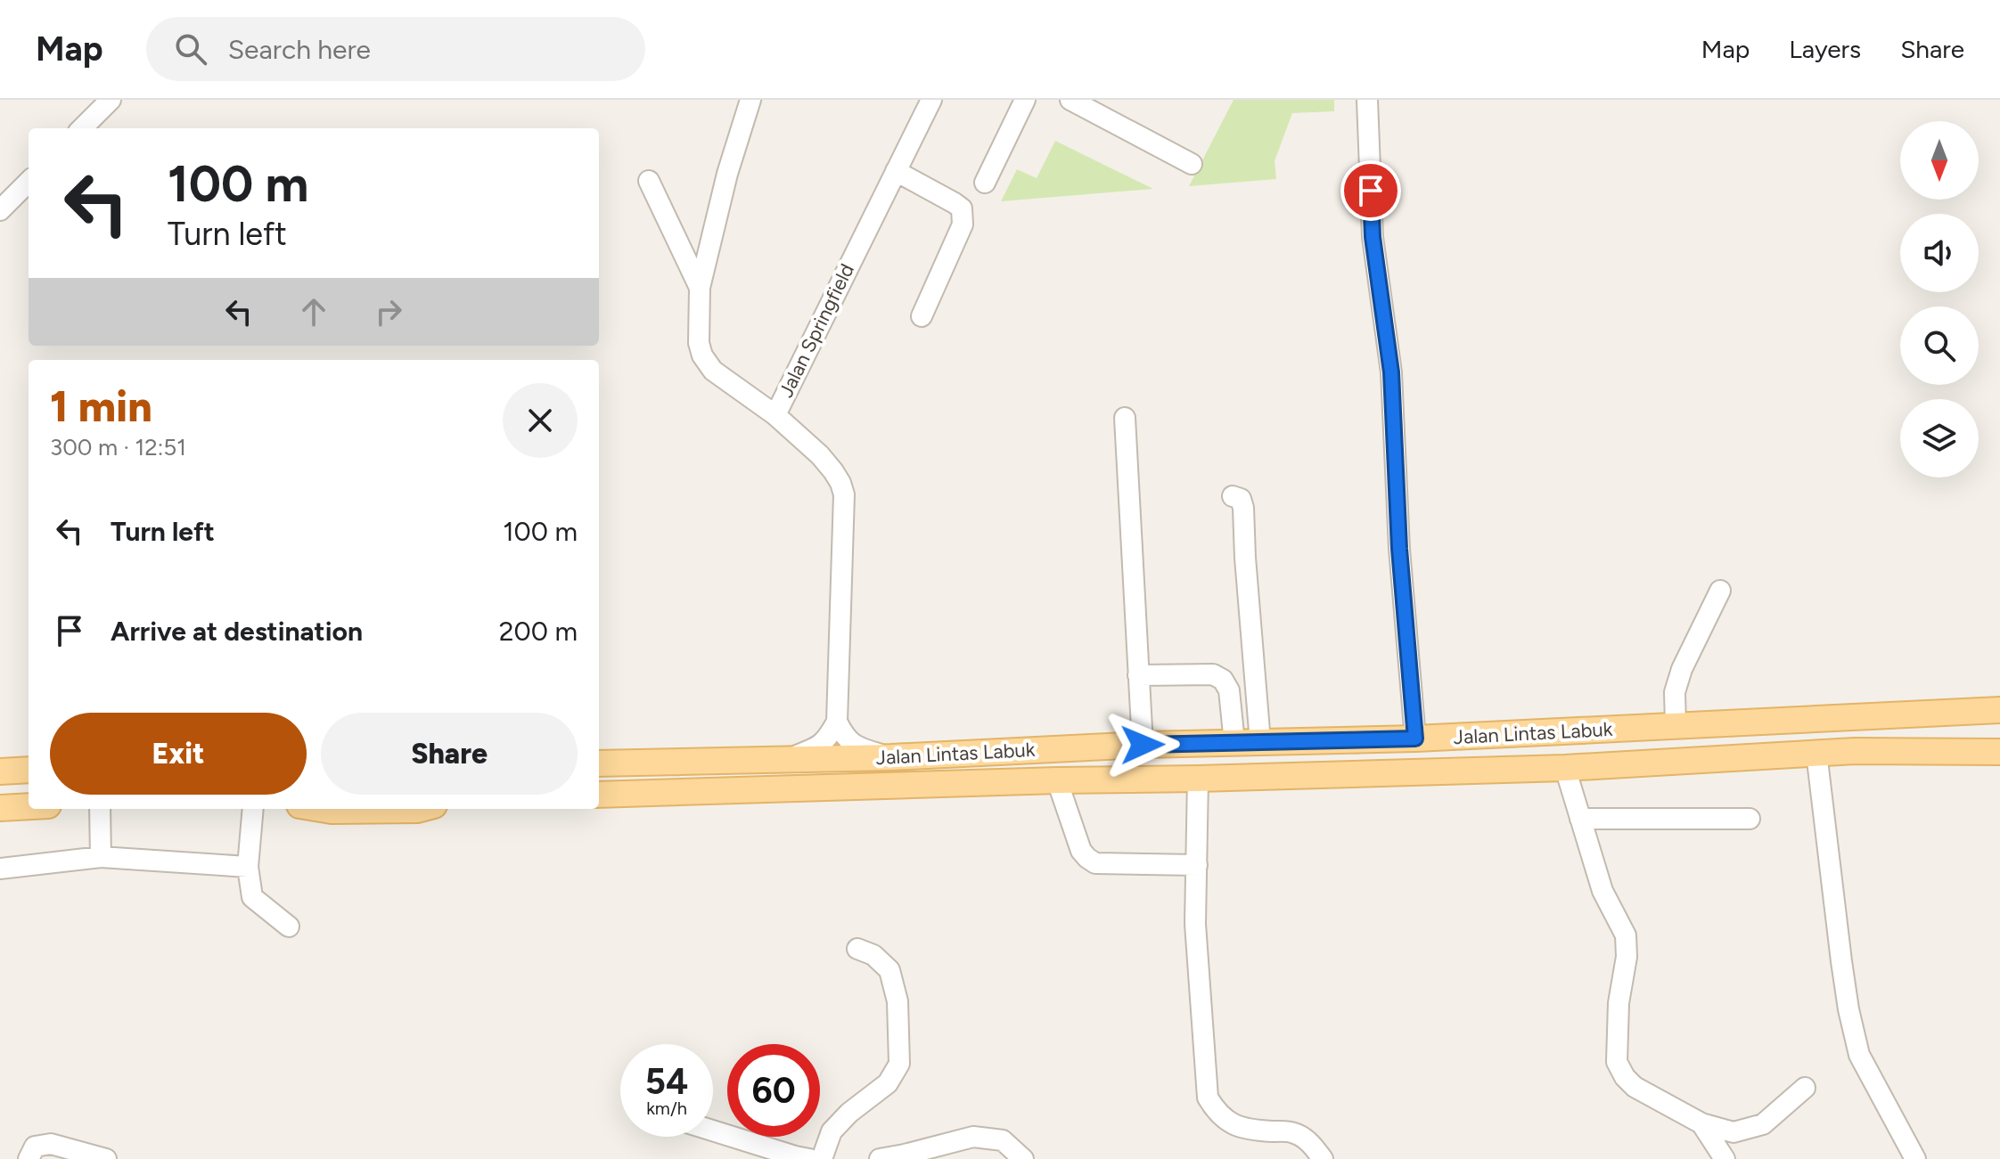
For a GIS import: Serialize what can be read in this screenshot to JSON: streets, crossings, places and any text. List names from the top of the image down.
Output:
{
  "streets": {
    "main road": ["Jalan Lintas Labuk"],
    "street": ["Jalan Springfield"]
  },
  "north": "bottom",
  "page": {
    "header": "Map",
    "search": "Search here",
    "nav": ["Map", "Layers", "Share"],
    "turn": ["100 m", "Turn left"],
    "heading": ["1 min", "300 m · 12:51"],
    "list": [
      {
        "name": "Turn left",
        "value": "100 m"
      },
      {
        "name": "Arrive at destination",
        "value": "200 m"
      }
    ],
    "buttons": ["Exit", "Share"],
    "speed": "54 km/h",
    "limit": "60"
  }
}
